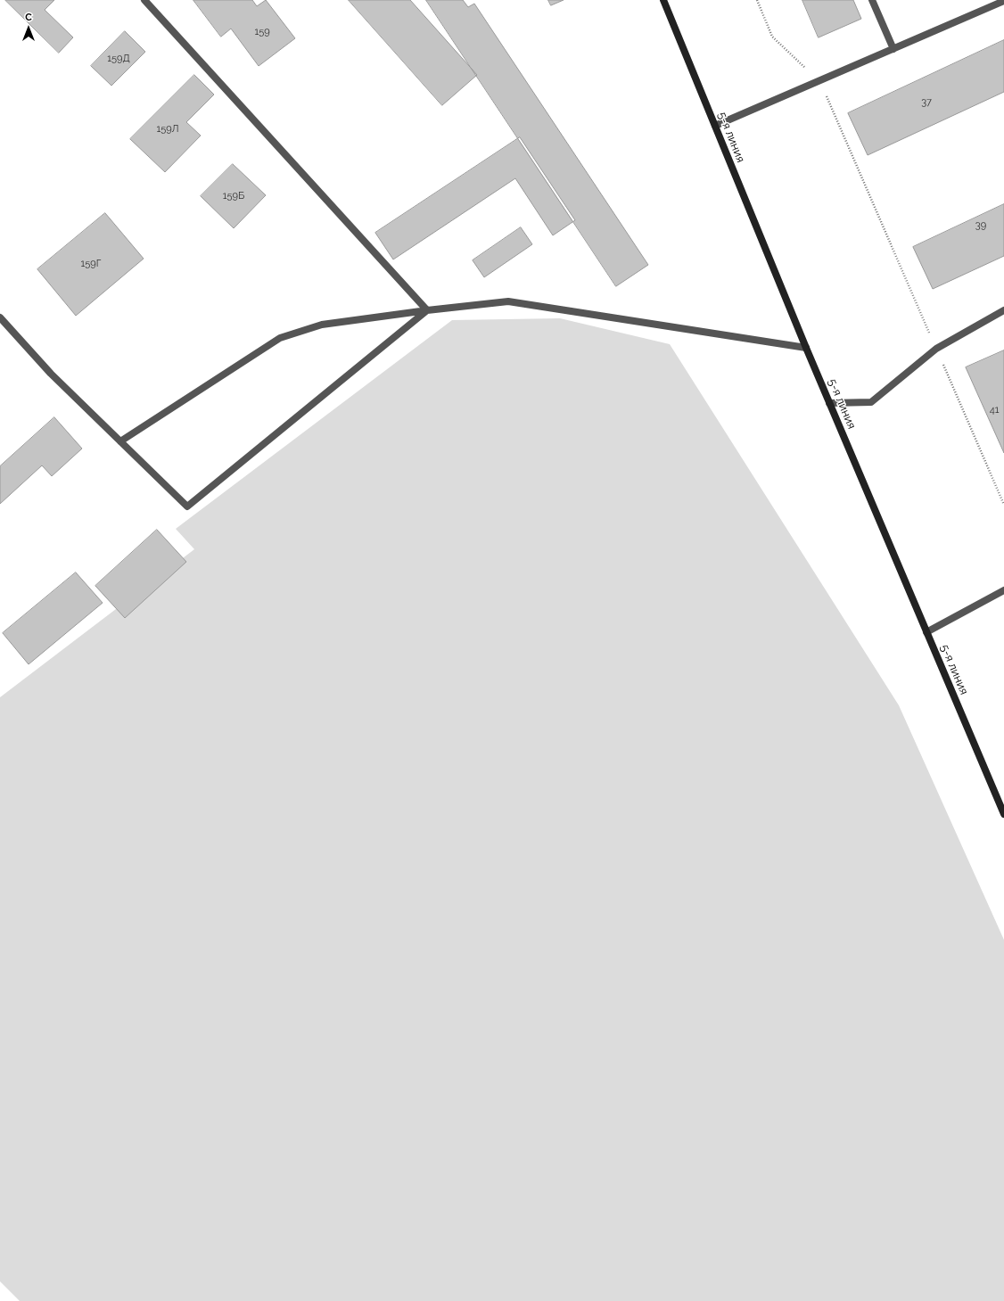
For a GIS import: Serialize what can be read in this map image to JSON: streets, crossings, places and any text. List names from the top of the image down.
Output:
{
  "streets": {
    "street": ["5-я линия"]
  },
  "house_numbers": [
    "159",
    "159Д",
    "37",
    "159Л",
    "159Б",
    "39",
    "159Г",
    "41"
  ],
  "north": "top"
}
